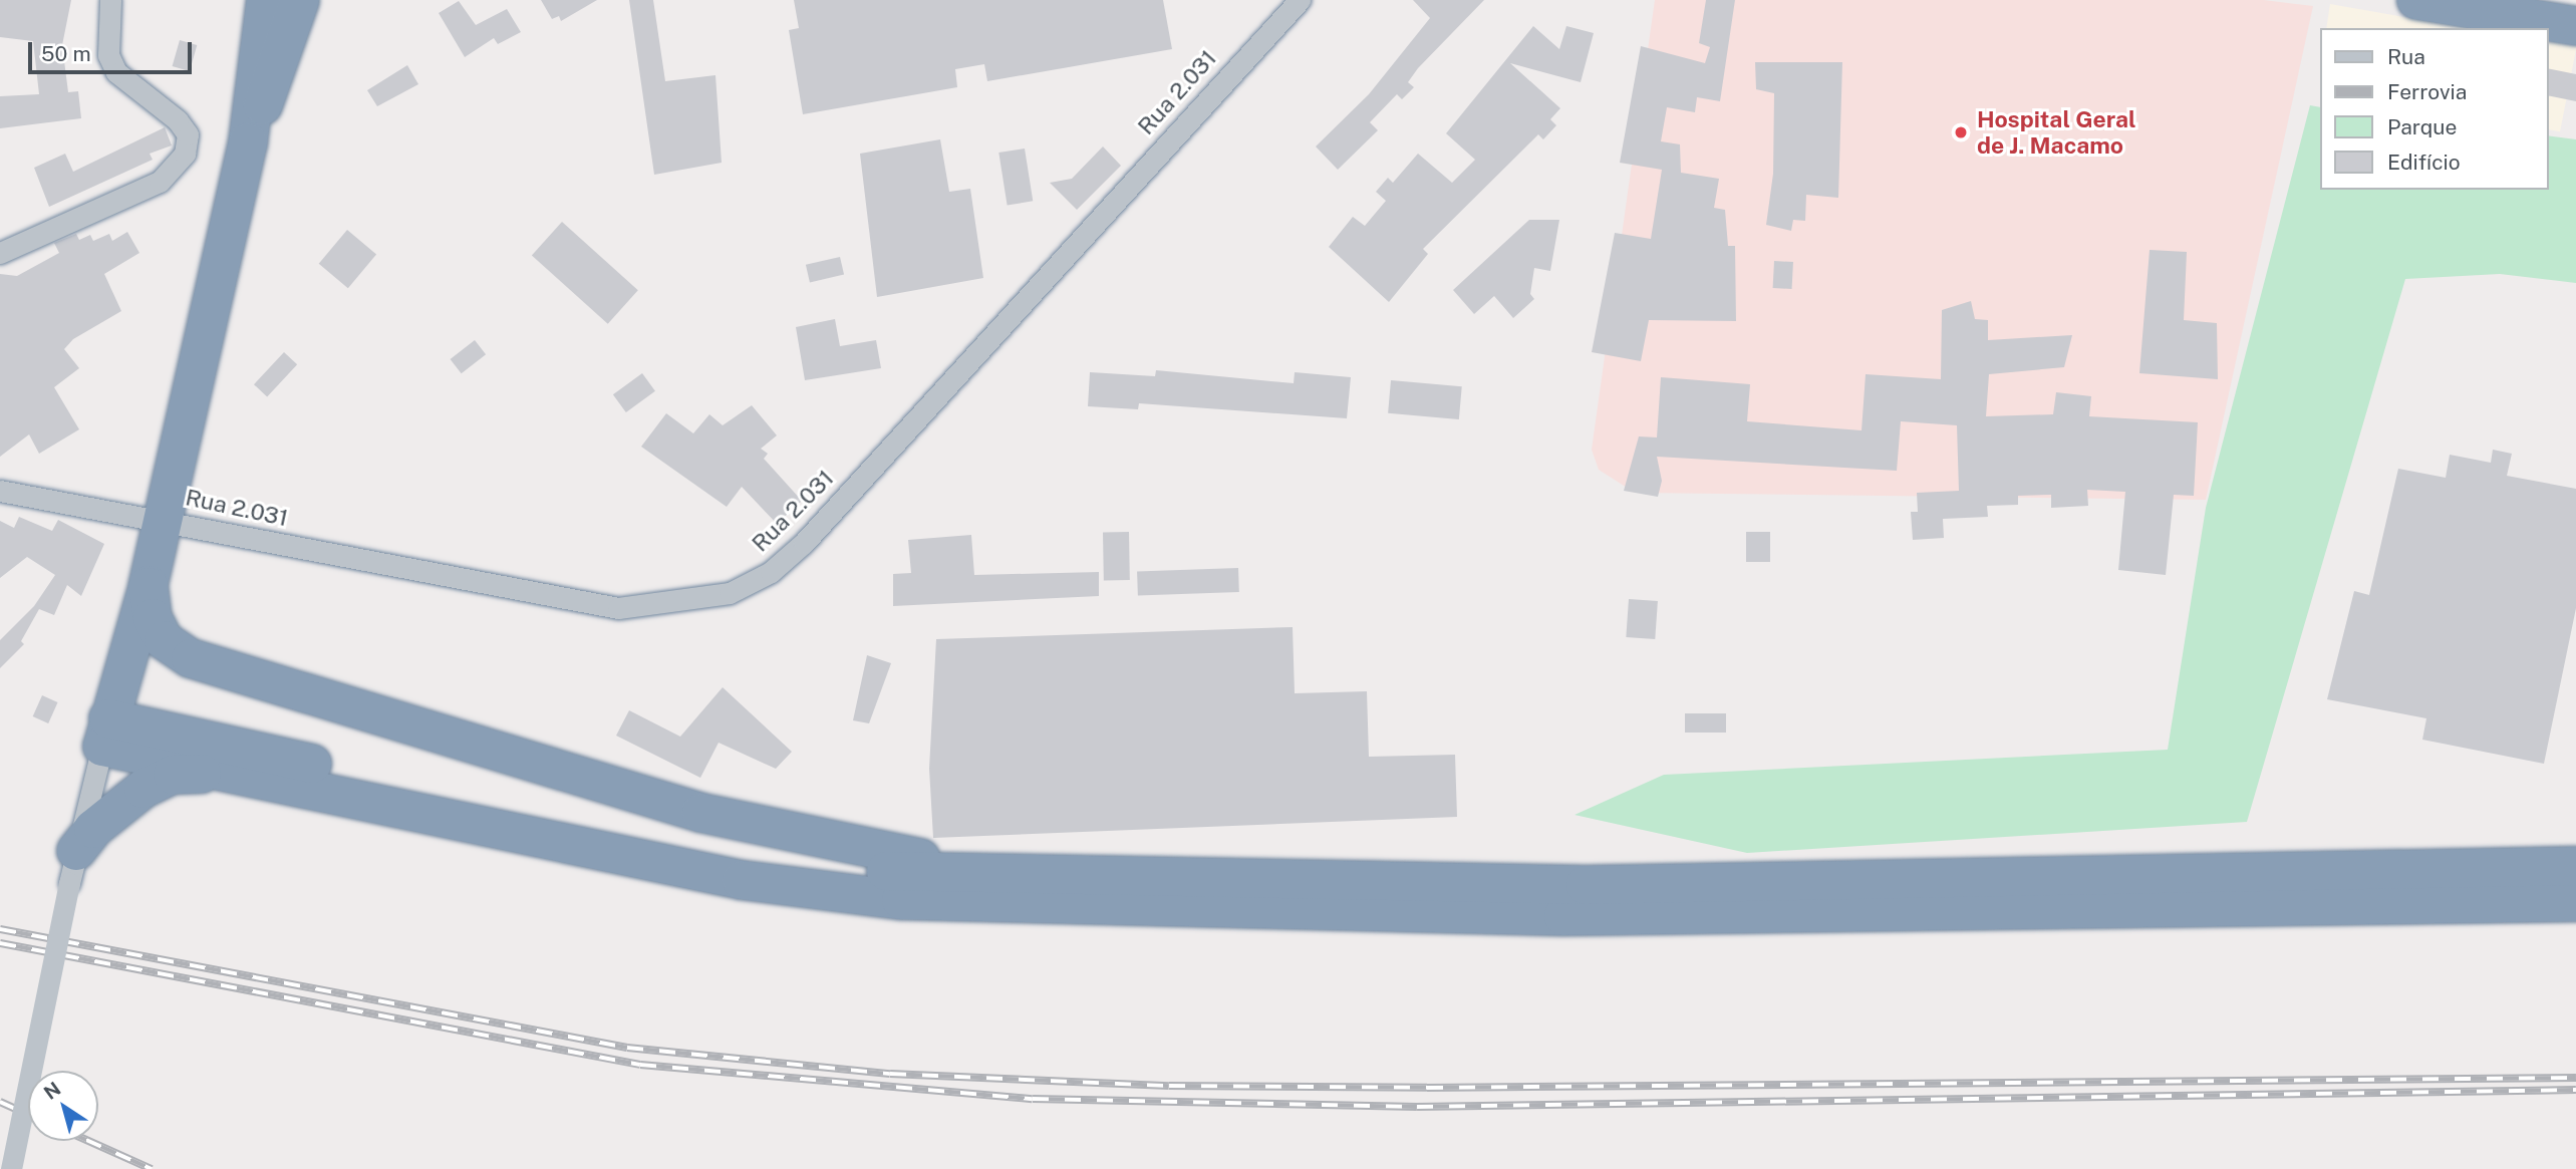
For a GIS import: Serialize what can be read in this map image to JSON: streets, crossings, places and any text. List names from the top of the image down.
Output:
{
  "streets": {
    "street": ["Rua 2.031"]
  },
  "places": ["Hospital Geral de J. Macamo"],
  "legend": [
    "Rua",
    "Ferrovia",
    "Parque",
    "Edifício"
  ],
  "scale_bar": "50 m",
  "north": "top left"
}
